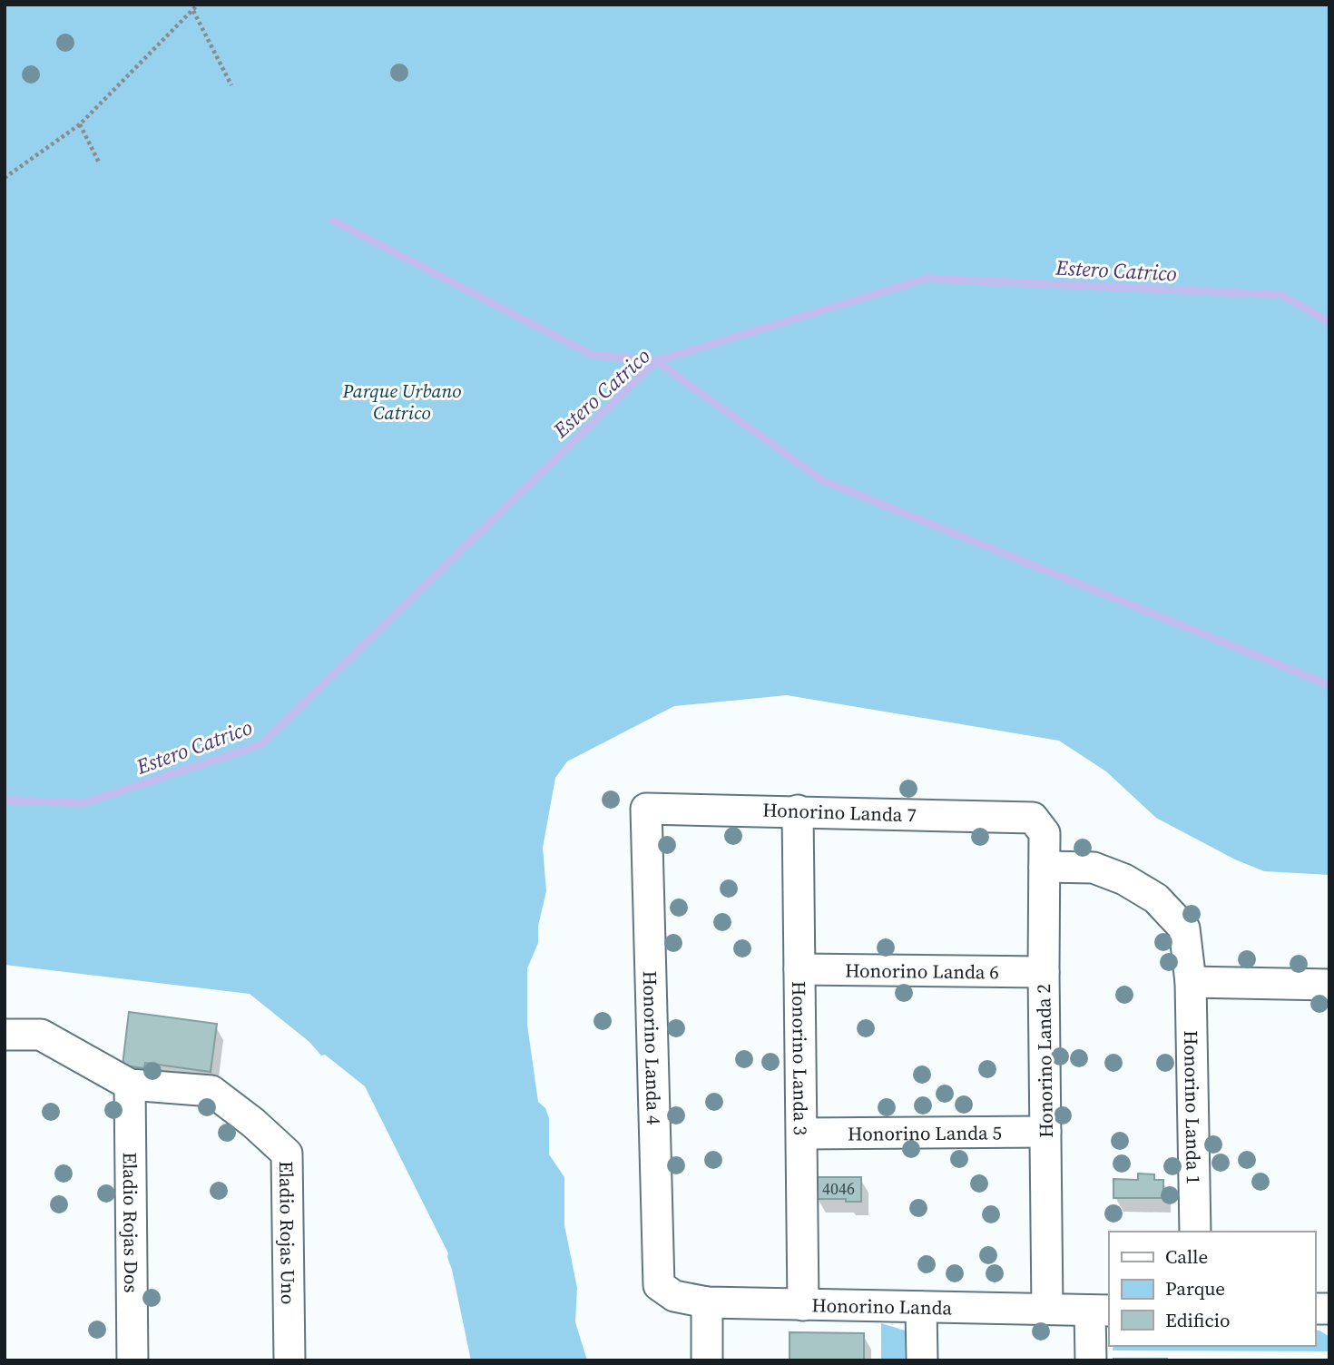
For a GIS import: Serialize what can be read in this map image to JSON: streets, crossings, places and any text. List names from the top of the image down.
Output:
{
  "streets": {
    "street": [
      "Honorino Landa 7",
      "Honorino Landa 6",
      "Honorino Landa 4",
      "Honorino Landa 3",
      "Honorino Landa 2",
      "Honorino Landa 1",
      "Honorino Landa 5",
      "Eladio Rojas Dos",
      "Eladio Rojas Uno",
      "Honorino Landa"
    ]
  },
  "crossings": [
    ["Honorino Landa 7", "Honorino Landa 4"],
    ["Honorino Landa 7", "Honorino Landa 3"],
    ["Honorino Landa 7", "Honorino Landa 2"],
    ["Honorino Landa 6", "Honorino Landa 3"],
    ["Honorino Landa 6", "Honorino Landa 2"],
    ["Honorino Landa 4", "Honorino Landa"],
    ["Honorino Landa 3", "Honorino Landa 5"],
    ["Honorino Landa 3", "Honorino Landa"],
    ["Honorino Landa 2", "Honorino Landa 5"],
    ["Honorino Landa 2", "Honorino Landa"],
    ["Eladio Rojas Dos", "Eladio Rojas Uno"]
  ],
  "water": ["Estero Catrico"],
  "parks": ["Parque Urbano Catrico"],
  "house_numbers": ["4046"],
  "legend": ["Calle", "Parque", "Edificio"]
}
